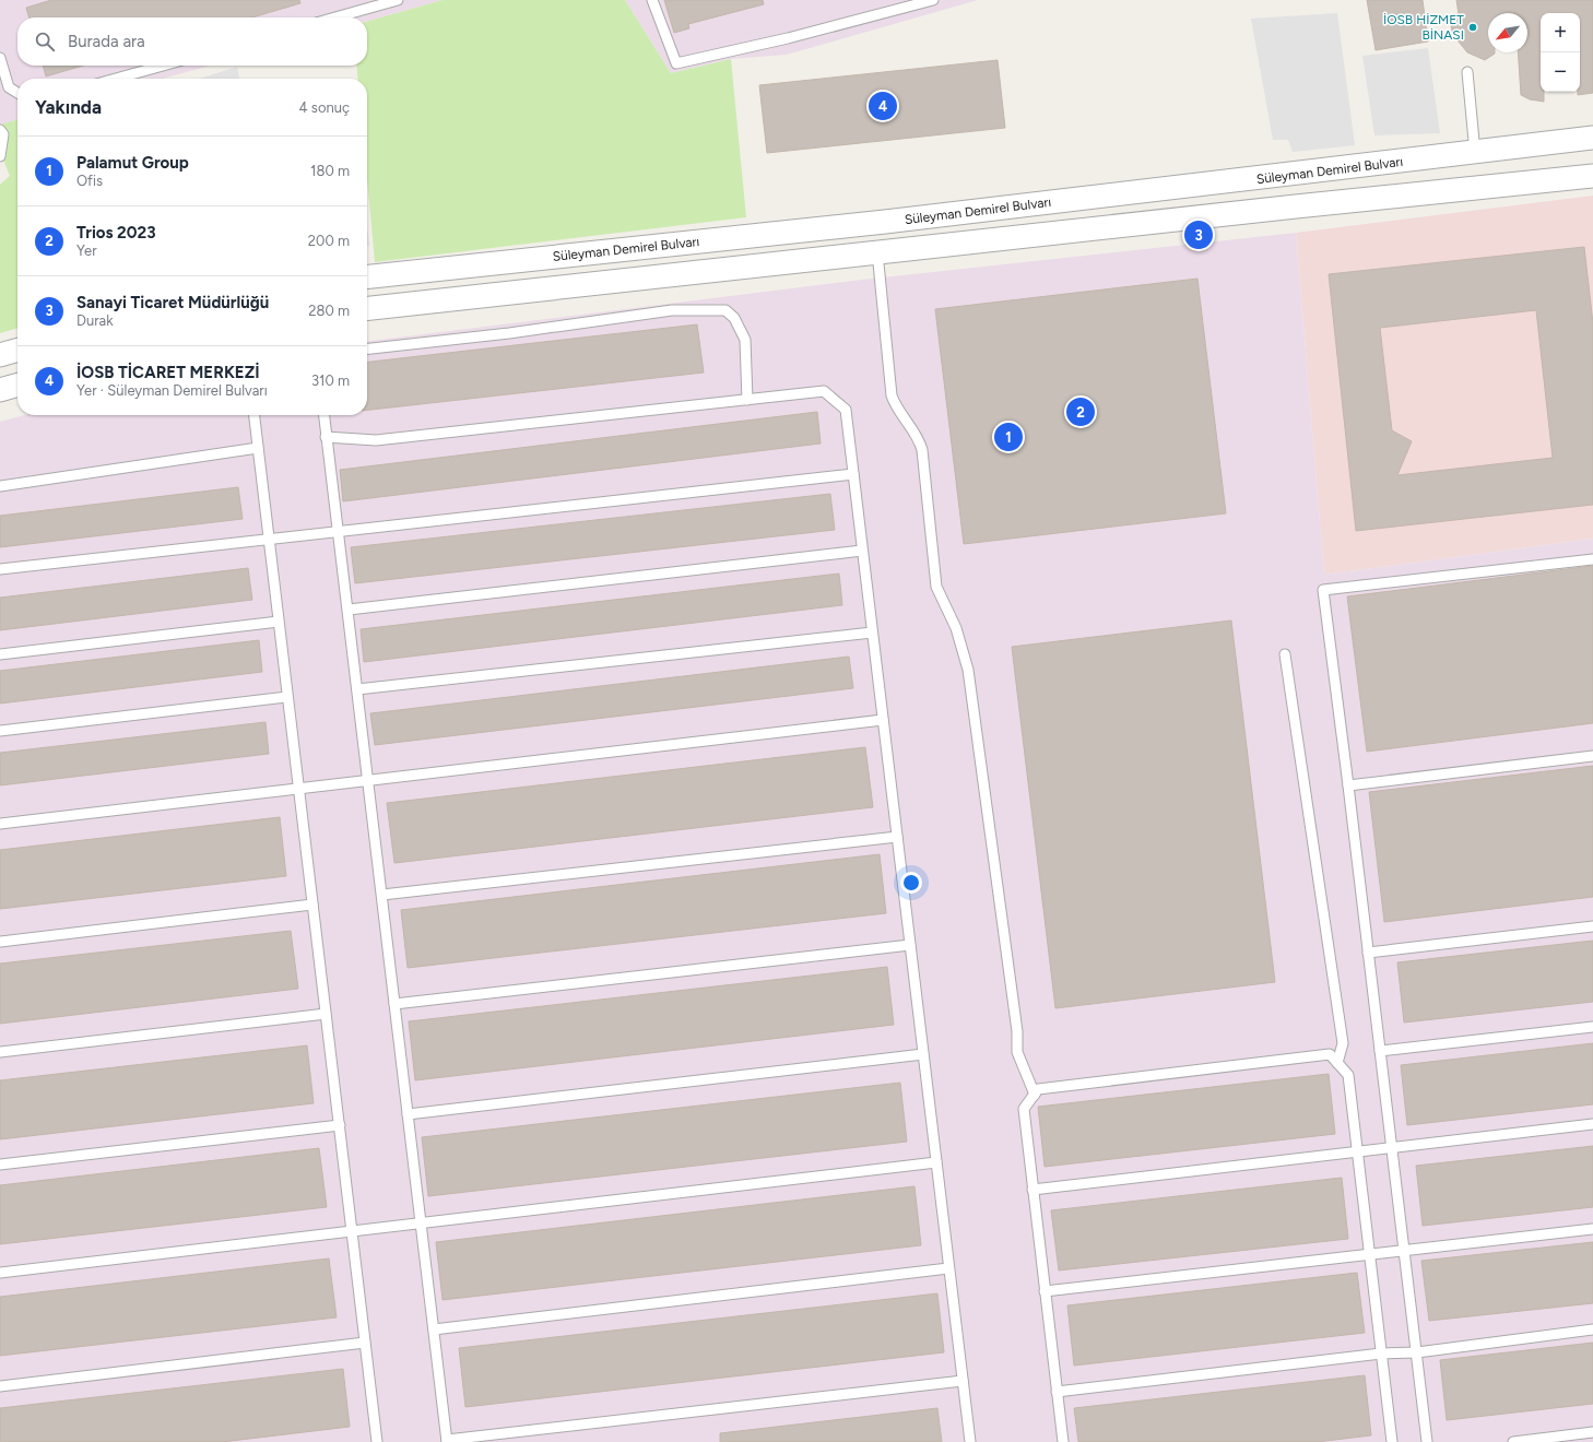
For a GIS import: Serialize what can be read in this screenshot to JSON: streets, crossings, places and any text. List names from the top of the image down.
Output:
{
  "streets": {
    "street": ["Süleyman Demirel Bulvarı"]
  },
  "places": ["İOSB HİZMET BİNASI"],
  "north": "bottom left",
  "page": {
    "map_buttons": ["+", "−"],
    "search": "Burada ara",
    "heading": ["Yakında", "4 sonuç"],
    "pins": [
      "4",
      "3",
      "2",
      "1"
    ],
    "list": [
      {
        "mark": "1",
        "name": "Palamut Group",
        "note": "Ofis",
        "value": "180 m"
      },
      {
        "mark": "2",
        "name": "Trios 2023",
        "note": "Yer",
        "value": "200 m"
      },
      {
        "mark": "3",
        "name": "Sanayi Ticaret Müdürlüğü",
        "note": "Durak",
        "value": "280 m"
      },
      {
        "mark": "4",
        "name": "İOSB TİCARET MERKEZİ",
        "note": "Yer · Süleyman Demirel Bulvarı",
        "value": "310 m"
      }
    ]
  }
}
